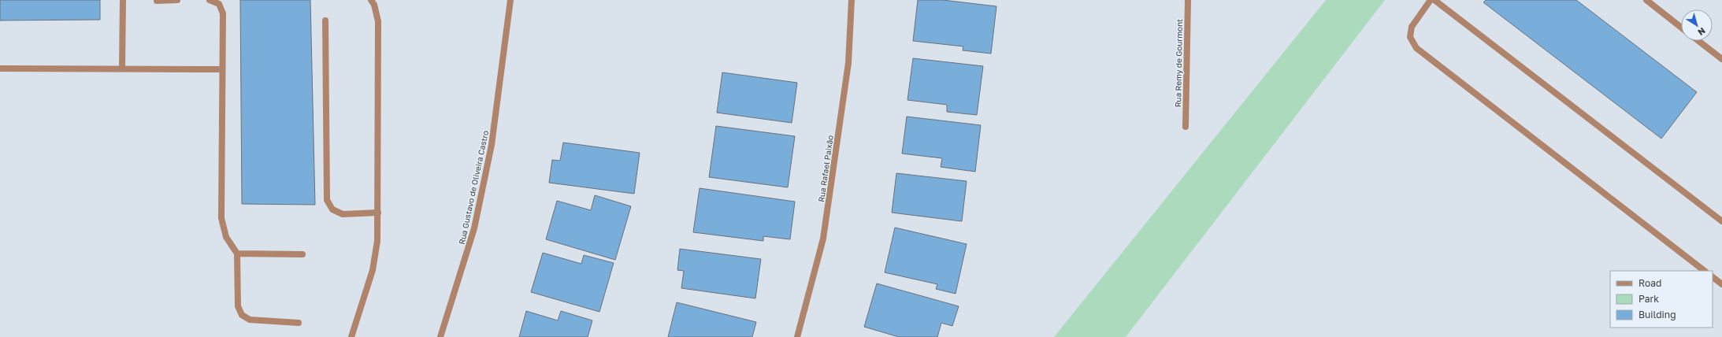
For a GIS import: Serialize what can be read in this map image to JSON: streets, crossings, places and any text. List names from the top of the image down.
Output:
{
  "streets": {
    "street": ["Rua Remy de Gourmont", "Rua Rafael Paixão", "Rua Gustavo de Oliveira Castro"]
  },
  "legend": ["Road", "Park", "Building"],
  "north": "bottom right"
}
